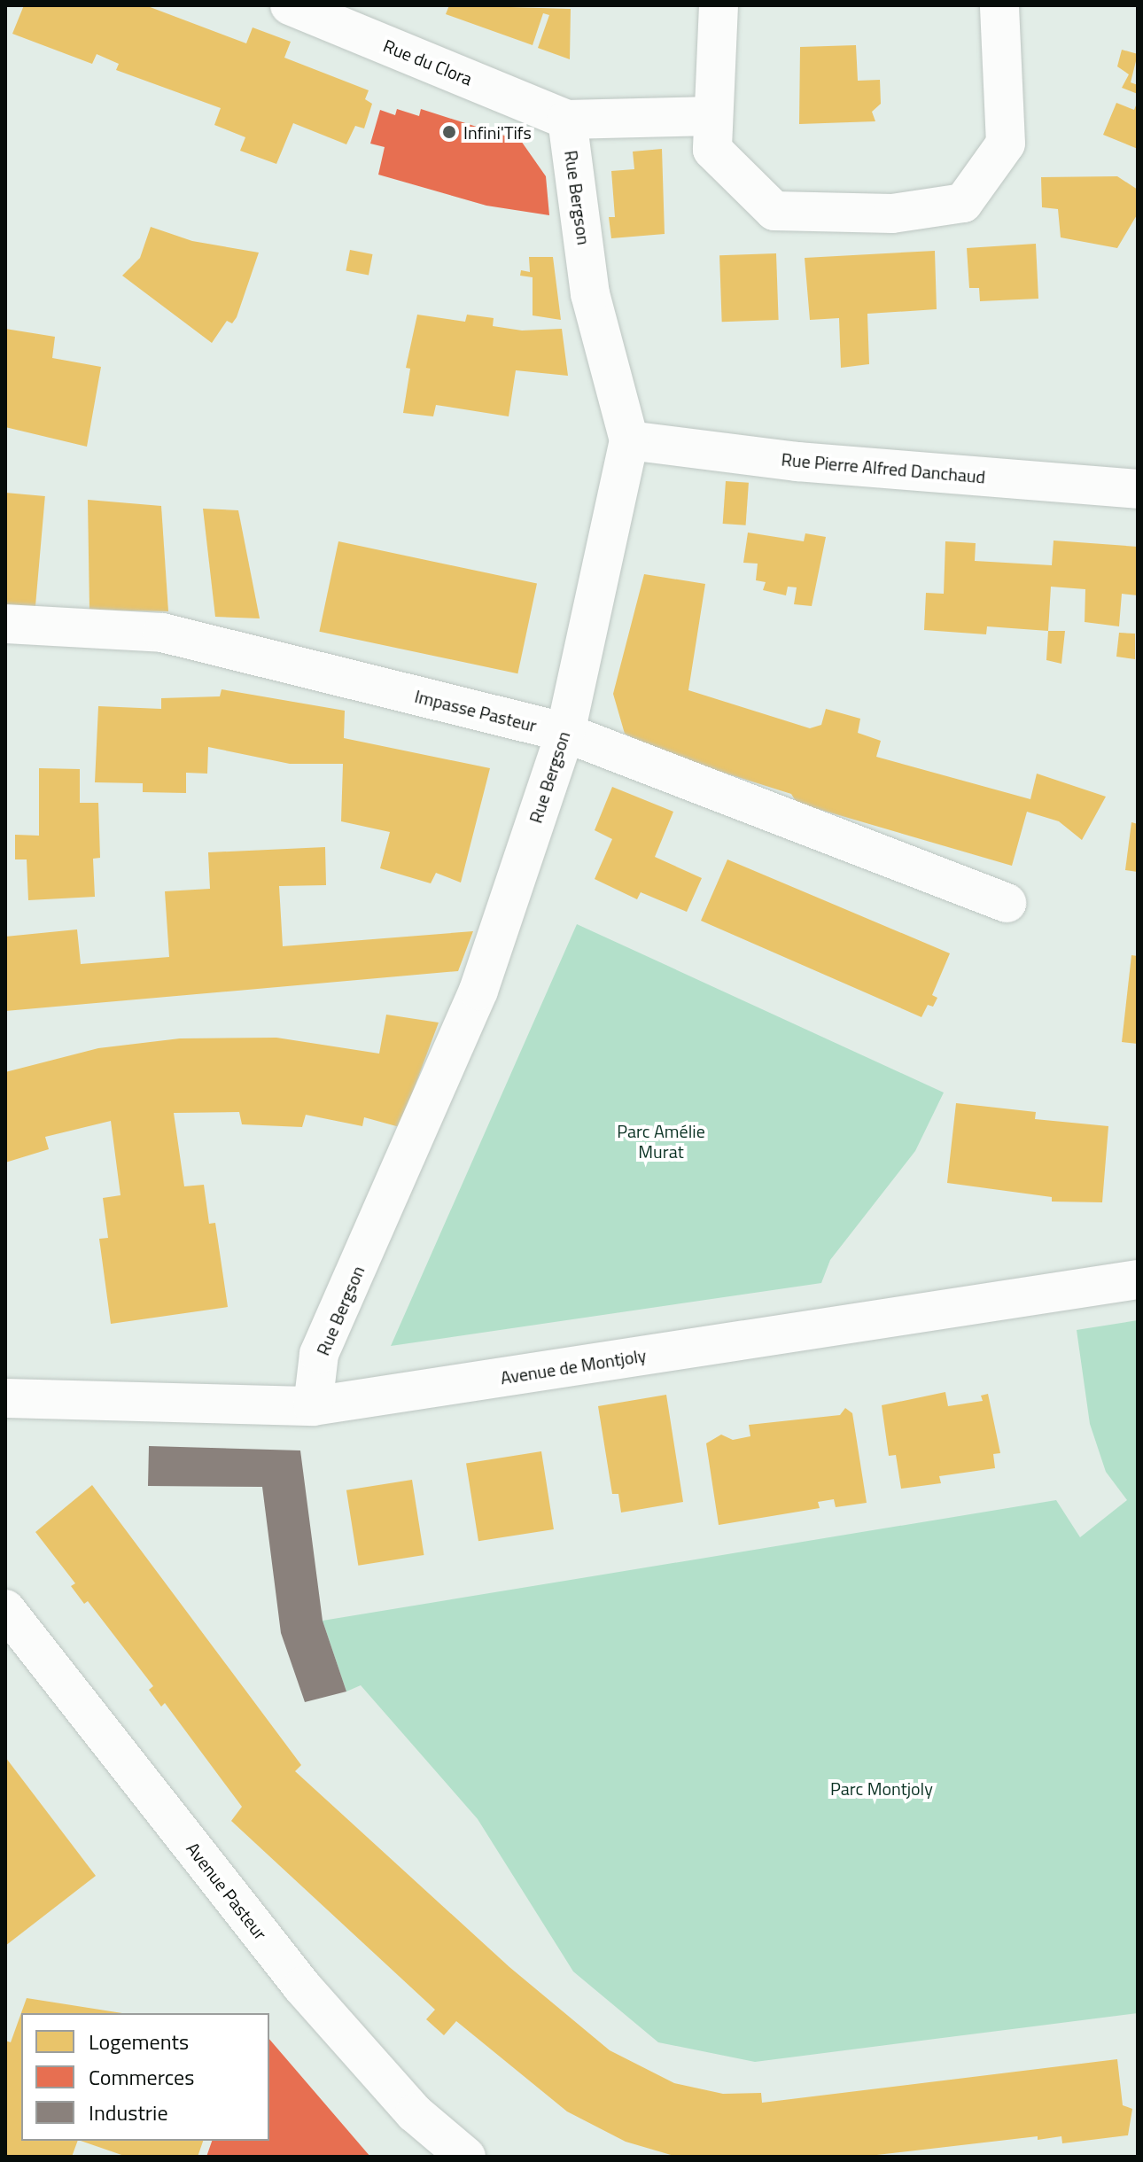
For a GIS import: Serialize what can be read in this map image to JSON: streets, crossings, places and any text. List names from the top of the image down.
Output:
{
  "streets": {
    "street": [
      "Rue du Clora",
      "Rue Bergson",
      "Rue Pierre Alfred Danchaud",
      "Impasse Pasteur",
      "Avenue de Montjoly",
      "Avenue Pasteur"
    ]
  },
  "crossings": [
    ["Rue du Clora", "Rue Bergson"],
    ["Rue Bergson", "Rue Pierre Alfred Danchaud"],
    ["Rue Bergson", "Impasse Pasteur"],
    ["Rue Bergson", "Avenue de Montjoly"]
  ],
  "parks": ["Parc Amélie Murat", "Parc Montjoly"],
  "places": ["Infini'Tifs"],
  "legend": ["Logements", "Commerces", "Industrie"]
}
